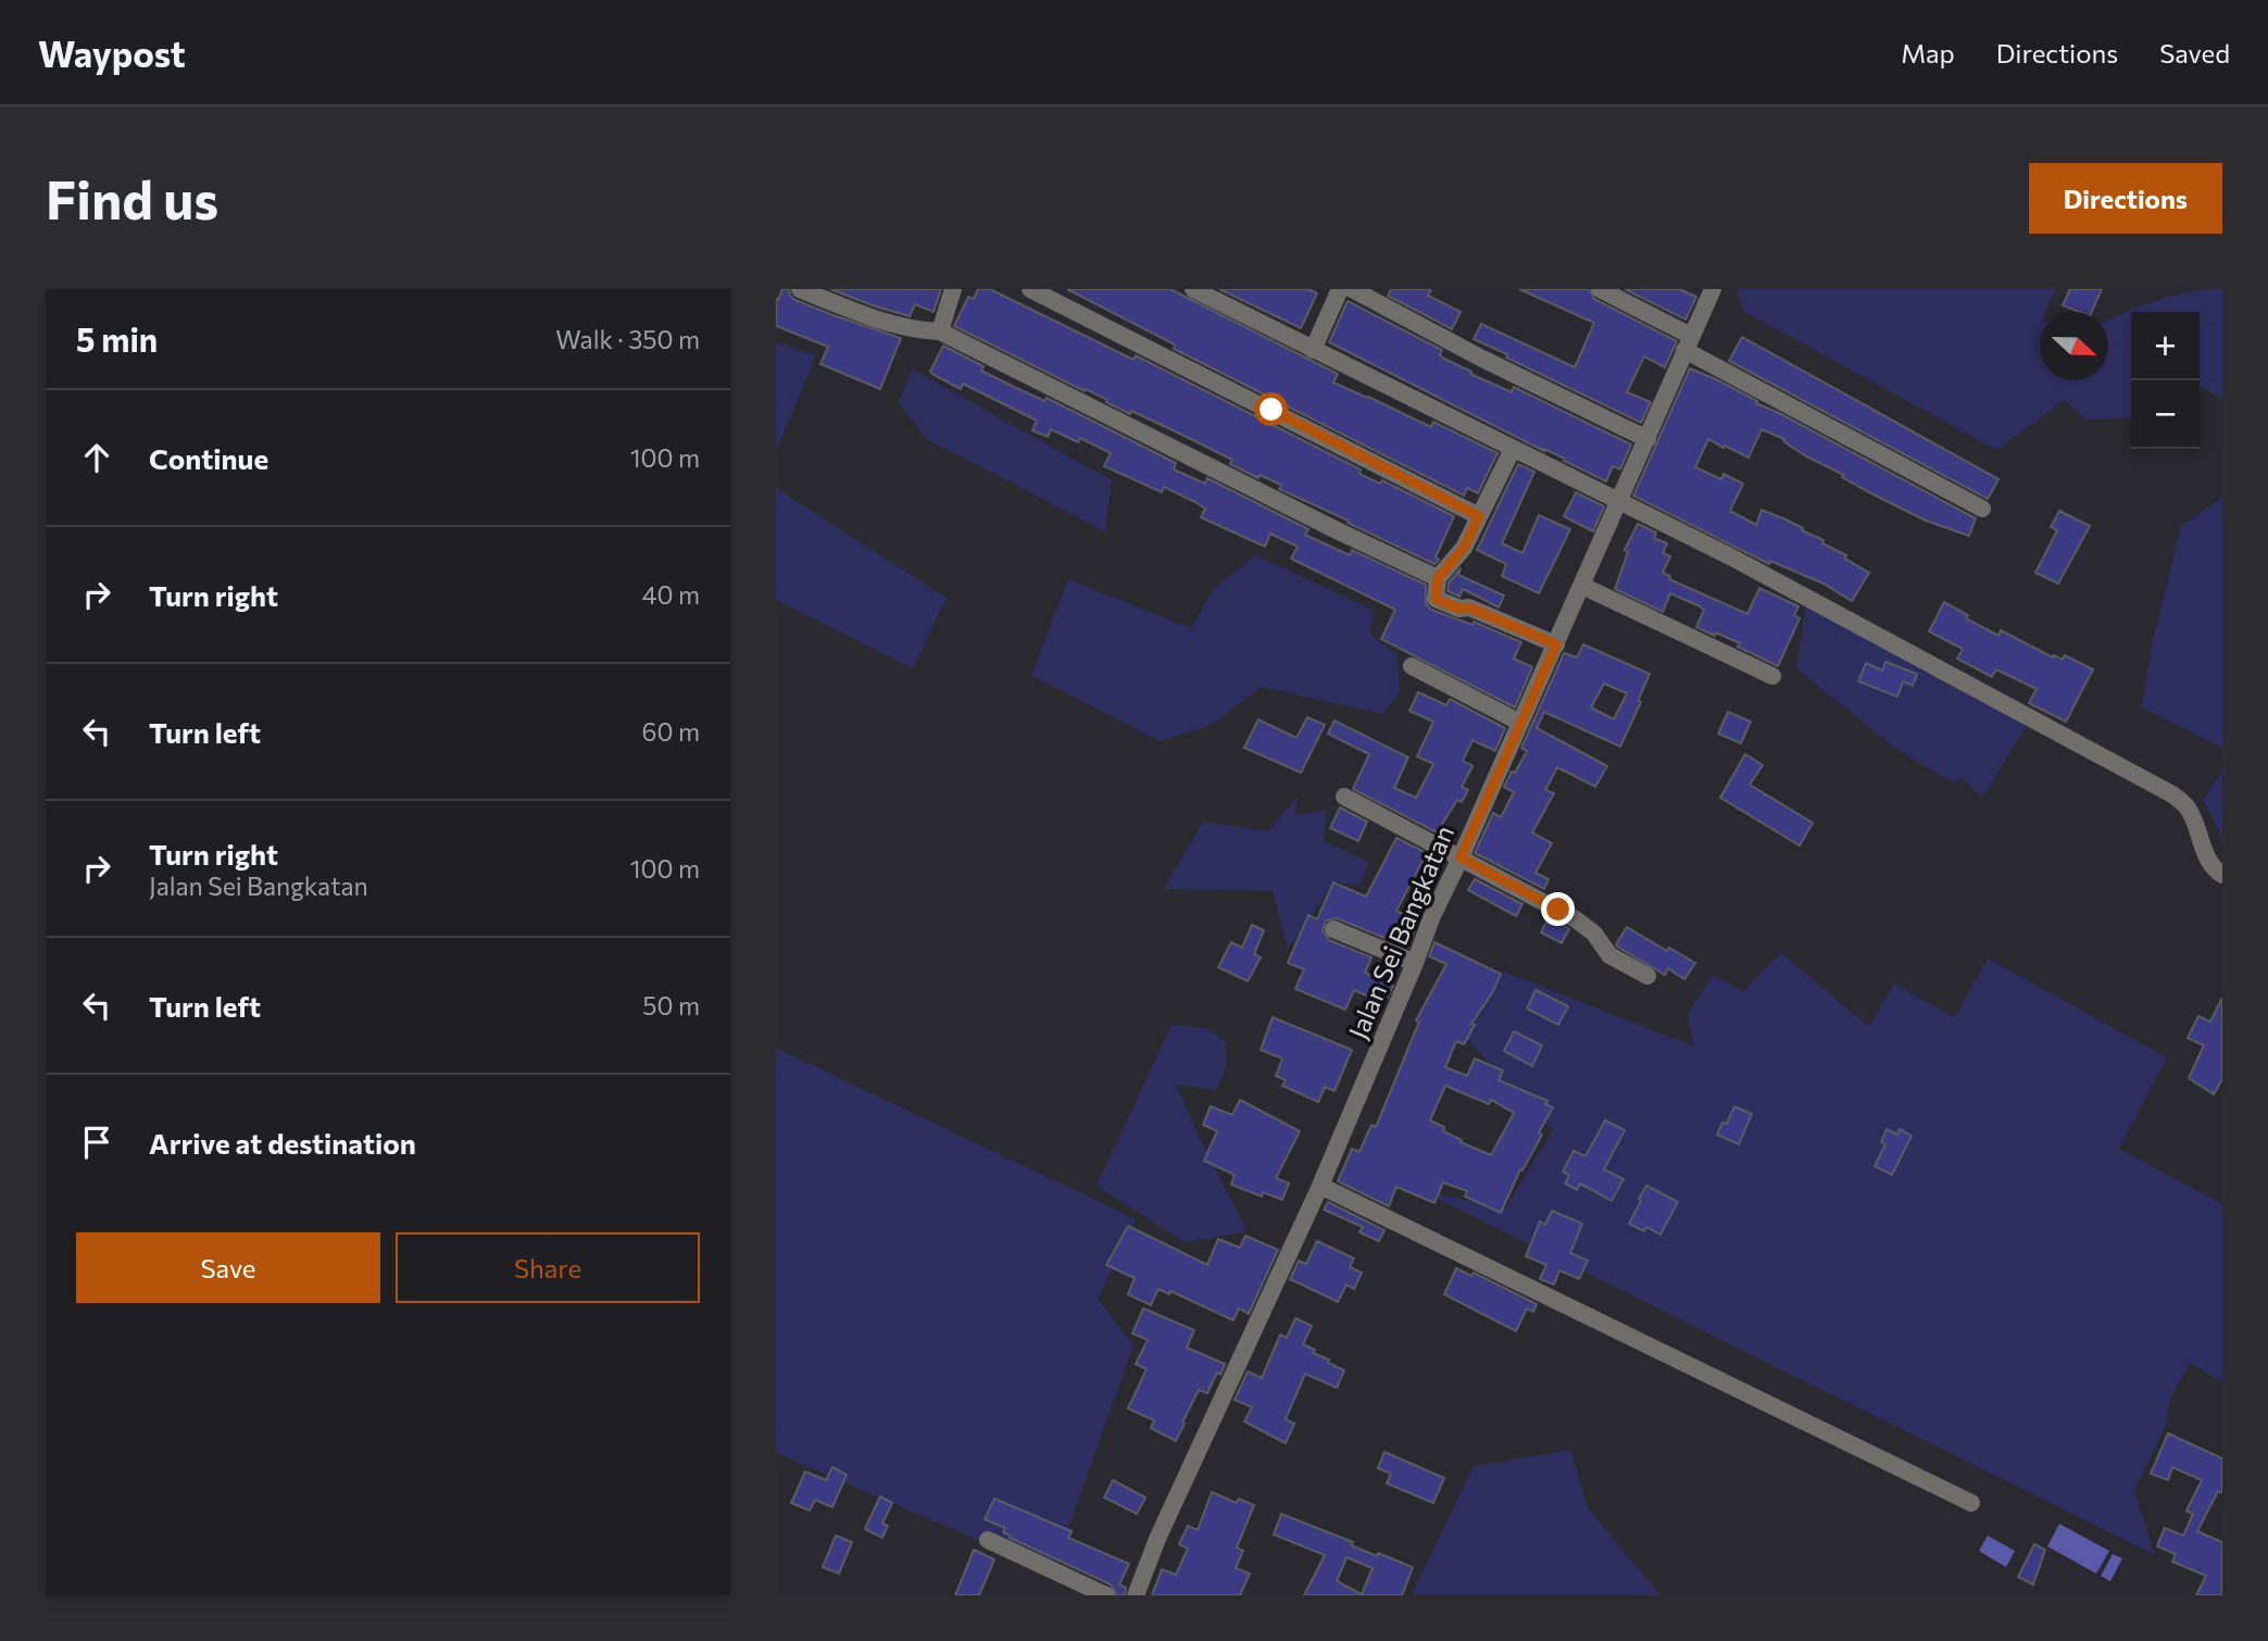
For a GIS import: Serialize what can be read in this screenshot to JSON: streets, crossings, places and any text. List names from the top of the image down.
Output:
{
  "streets": {
    "street": ["Jalan Sei Bangkatan"]
  },
  "north": "right",
  "page": {
    "header": "Waypost",
    "nav": ["Map", "Directions", "Saved"],
    "buttons": [
      "Directions",
      ["Save", "Share"]
    ],
    "title": "Find us",
    "heading": ["5 min", "Walk · 350 m"],
    "map_buttons": ["+", "−"],
    "list": [
      ["Continue", "100 m"],
      ["Turn right", "40 m"],
      ["Turn left", "60 m"],
      ["Turn right", "Jalan Sei Bangkatan", "100 m"],
      ["Turn left", "50 m"],
      "Arrive at destination"
    ]
  }
}
